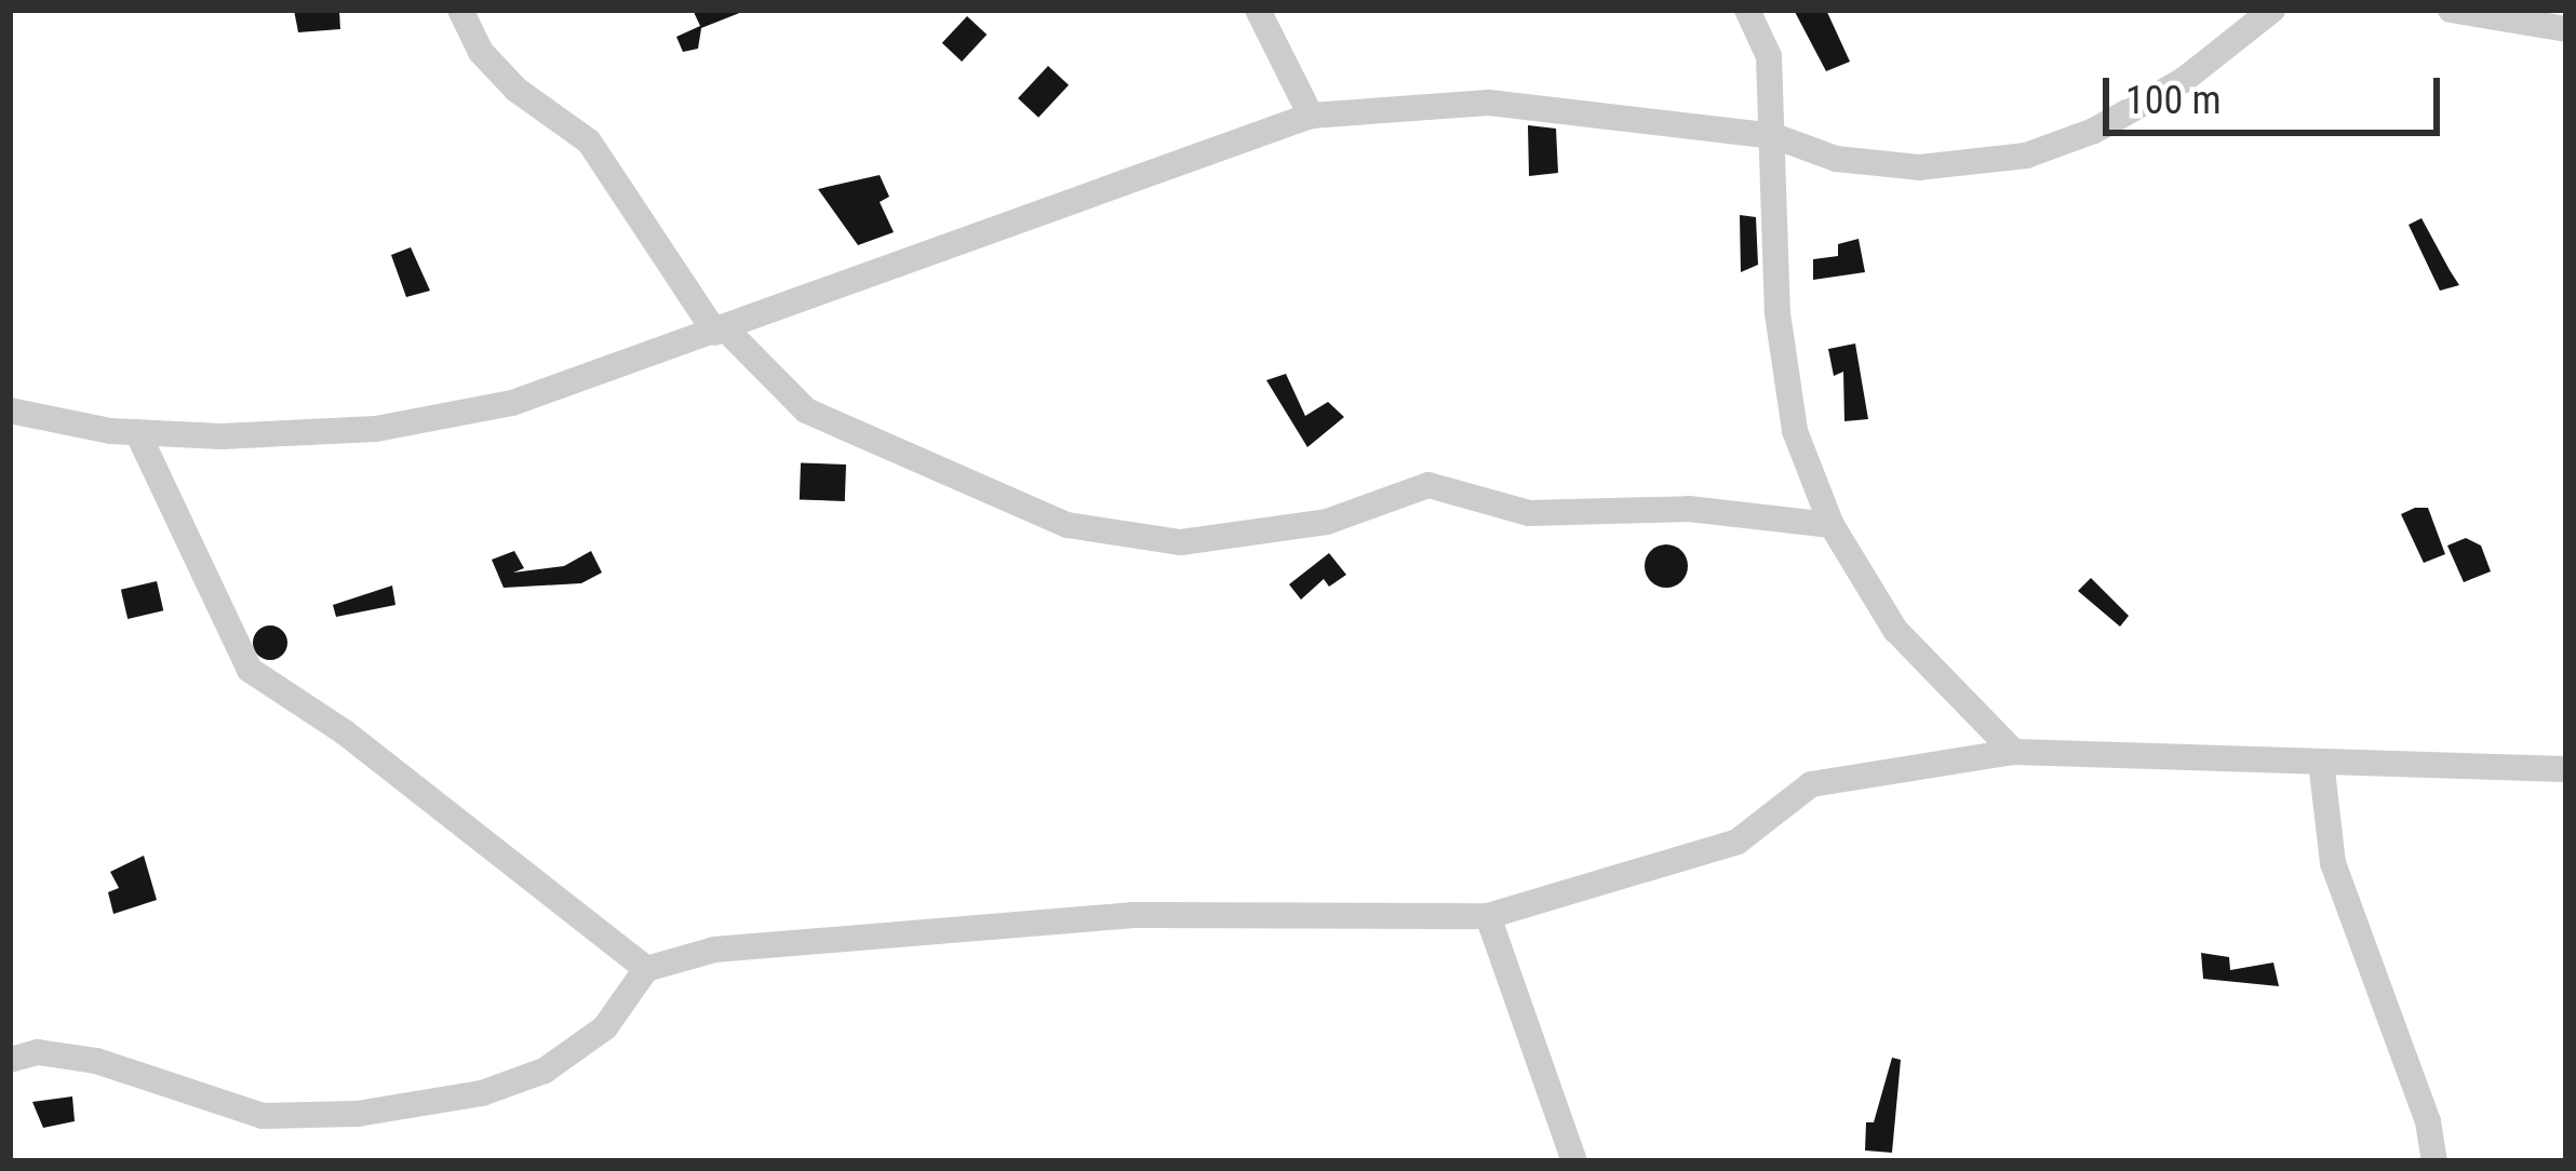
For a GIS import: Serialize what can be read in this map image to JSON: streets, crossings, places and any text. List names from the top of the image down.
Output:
{
  "scale_bar": "100 m"
}
